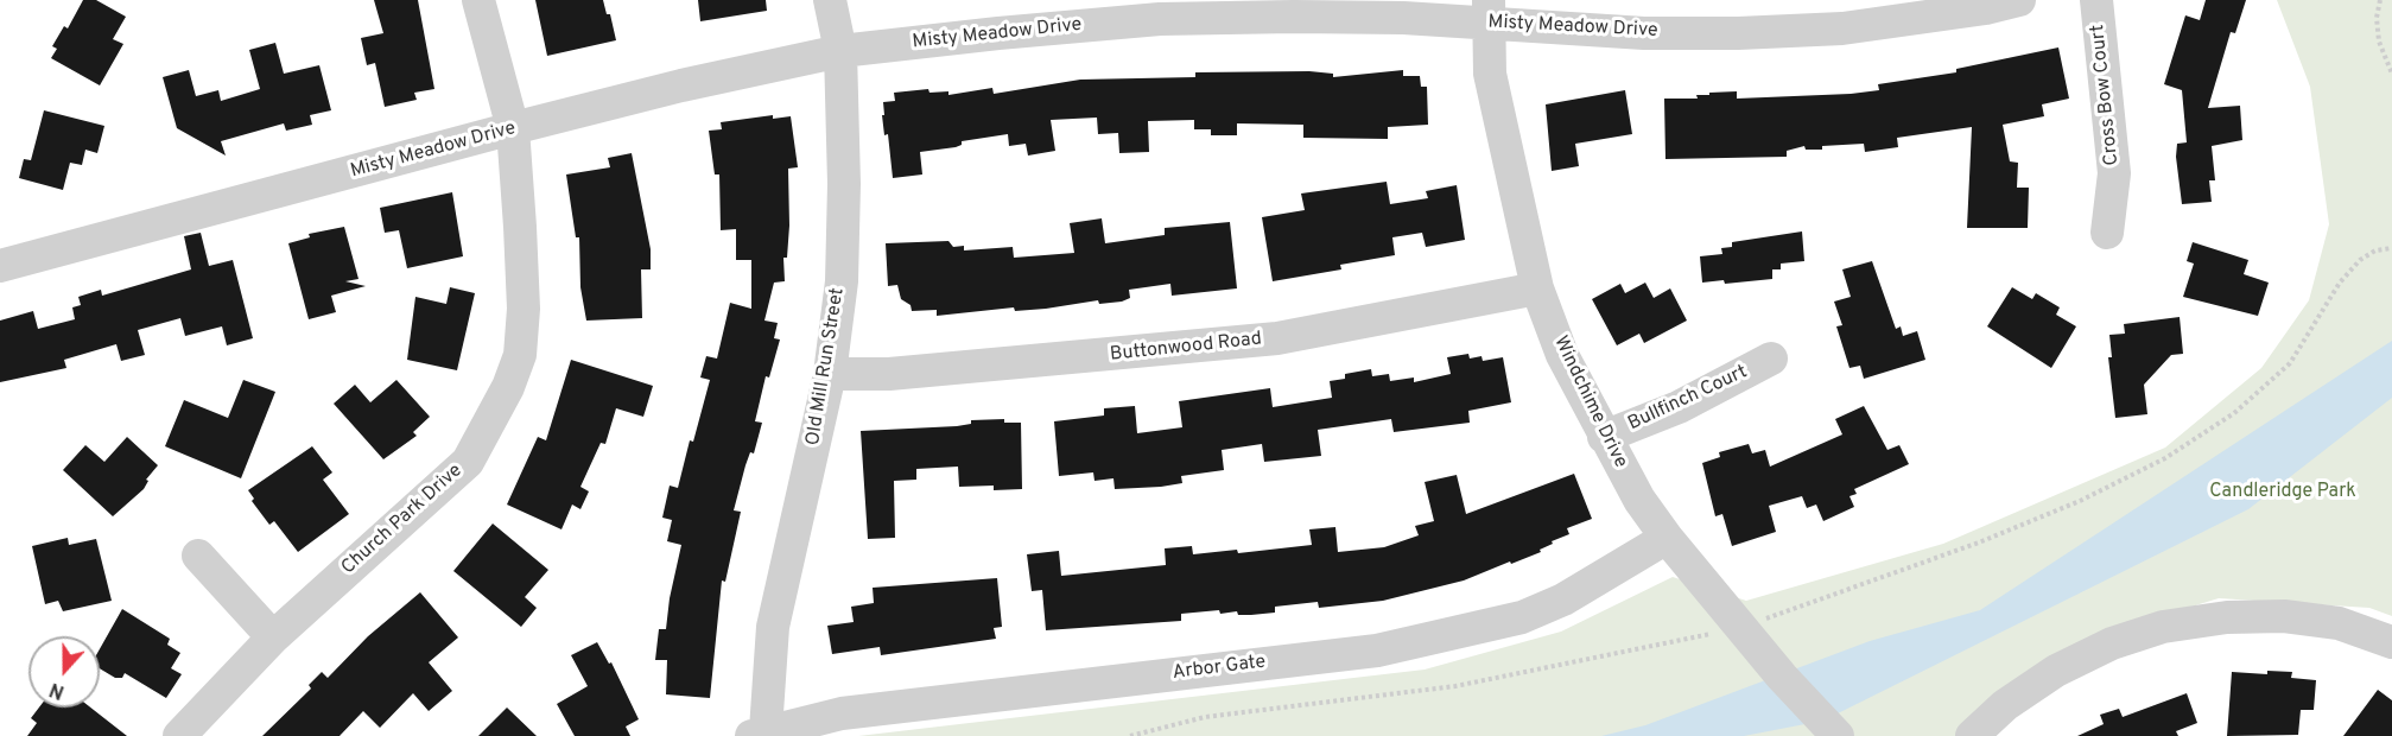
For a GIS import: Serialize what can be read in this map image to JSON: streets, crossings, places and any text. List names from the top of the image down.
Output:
{
  "streets": {
    "street": [
      "Misty Meadow Drive",
      "Cross Bow Court",
      "Buttonwood Road",
      "Old Mill Run Street",
      "Bullfinch Court",
      "Windchime Drive",
      "Church Park Drive",
      "Arbor Gate"
    ]
  },
  "crossings": [
    ["Misty Meadow Drive", "Old Mill Run Street"],
    ["Misty Meadow Drive", "Windchime Drive"],
    ["Misty Meadow Drive", "Church Park Drive"],
    ["Buttonwood Road", "Old Mill Run Street"],
    ["Buttonwood Road", "Windchime Drive"],
    ["Old Mill Run Street", "Arbor Gate"],
    ["Bullfinch Court", "Windchime Drive"],
    ["Windchime Drive", "Arbor Gate"]
  ],
  "parks": ["Candleridge Park"],
  "north": "bottom"
}
